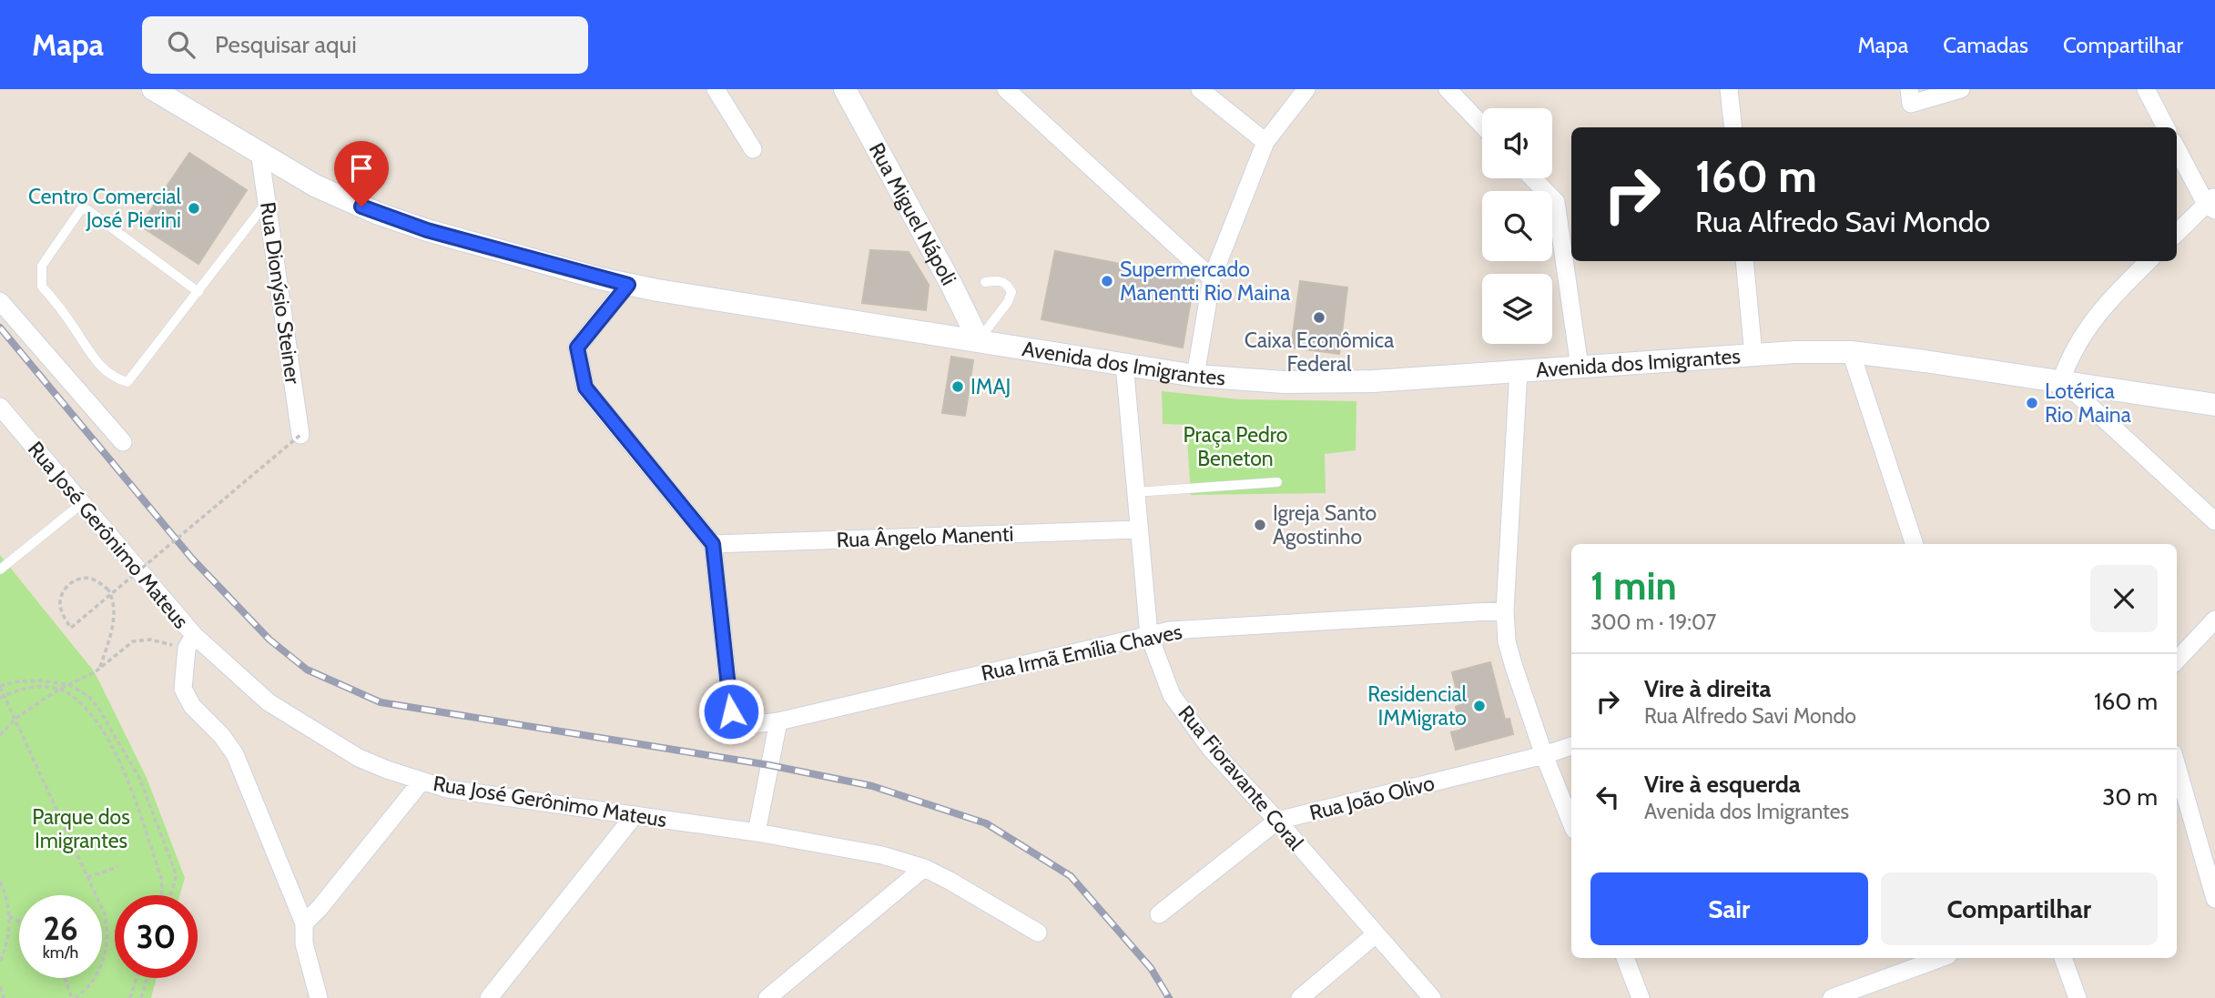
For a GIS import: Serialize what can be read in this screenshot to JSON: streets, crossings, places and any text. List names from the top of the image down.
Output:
{
  "streets": {
    "street": [
      "Rua Miguel Nápoli",
      "Rua Dionýsio Steiner",
      "Avenida dos Imigrantes",
      "Rua José Gerônimo Mateus",
      "Rua Ângelo Manenti",
      "Rua Irmã Emília Chaves",
      "Rua Fioravante Coral",
      "Rua João Olivo"
    ]
  },
  "crossings": [
    ["Rua Miguel Nápoli", "Avenida dos Imigrantes"],
    ["Rua Dionýsio Steiner", "Avenida dos Imigrantes"],
    ["Avenida dos Imigrantes", "Rua Fioravante Coral"],
    ["Rua Ângelo Manenti", "Rua Irmã Emília Chaves"],
    ["Rua Ângelo Manenti", "Rua Fioravante Coral"],
    ["Rua Irmã Emília Chaves", "Rua Fioravante Coral"],
    ["Rua Fioravante Coral", "Rua João Olivo"]
  ],
  "parks": ["Praça Pedro Beneton", "Parque dos Imigrantes"],
  "places": [
    "Centro Comercial José Pierini",
    "Supermercado Manentti Rio Maina",
    "Caixa Econômica Federal",
    "IMAJ",
    "Lotérica Rio Maina",
    "Igreja Santo Agostinho",
    "Residencial IMMigrato"
  ],
  "page": {
    "header": "Mapa",
    "search": "Pesquisar aqui",
    "nav": ["Mapa", "Camadas", "Compartilhar"],
    "turn": ["160 m", "Rua Alfredo Savi Mondo"],
    "heading": ["1 min", "300 m · 19:07"],
    "list": [
      {
        "name": "Vire à direita",
        "note": "Rua Alfredo Savi Mondo",
        "value": "160 m"
      },
      {
        "name": "Vire à esquerda",
        "note": "Avenida dos Imigrantes",
        "value": "30 m"
      }
    ],
    "buttons": ["Sair", "Compartilhar"],
    "speed": "26 km/h",
    "limit": "30"
  }
}
